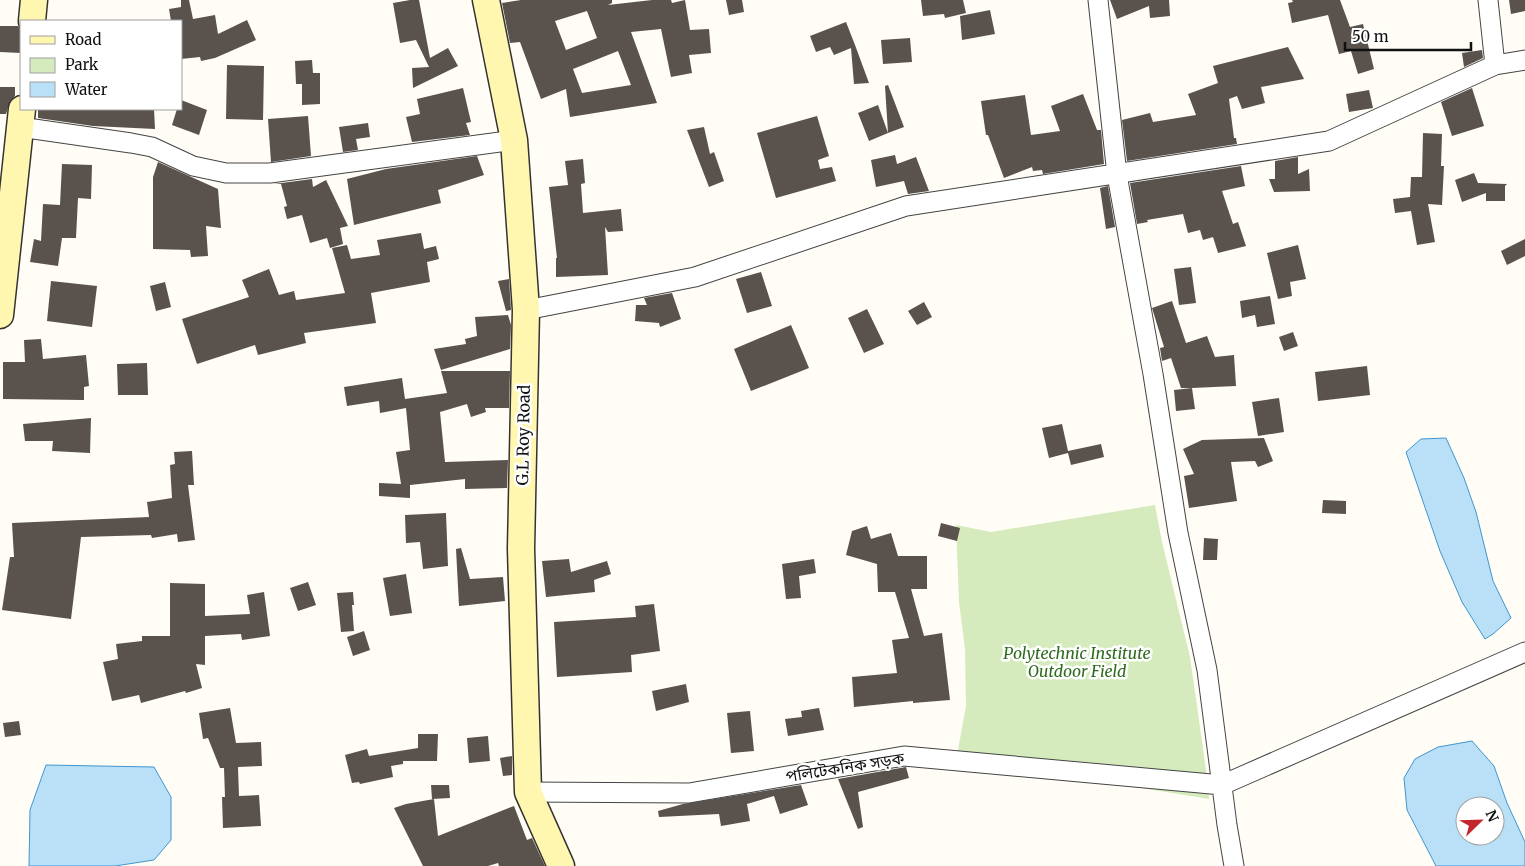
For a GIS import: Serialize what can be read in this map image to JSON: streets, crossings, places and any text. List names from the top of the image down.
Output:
{
  "streets": {
    "main road": ["G.L Roy Road"],
    "street": ["পলিটেকনিক সড়ক"]
  },
  "crossings": [
    ["G.L Roy Road", "পলিটেকনিক সড়ক"]
  ],
  "parks": ["Polytechnic Institute Outdoor Field"],
  "legend": ["Road", "Park", "Water"],
  "scale_bar": "50 m",
  "north": "top right"
}
